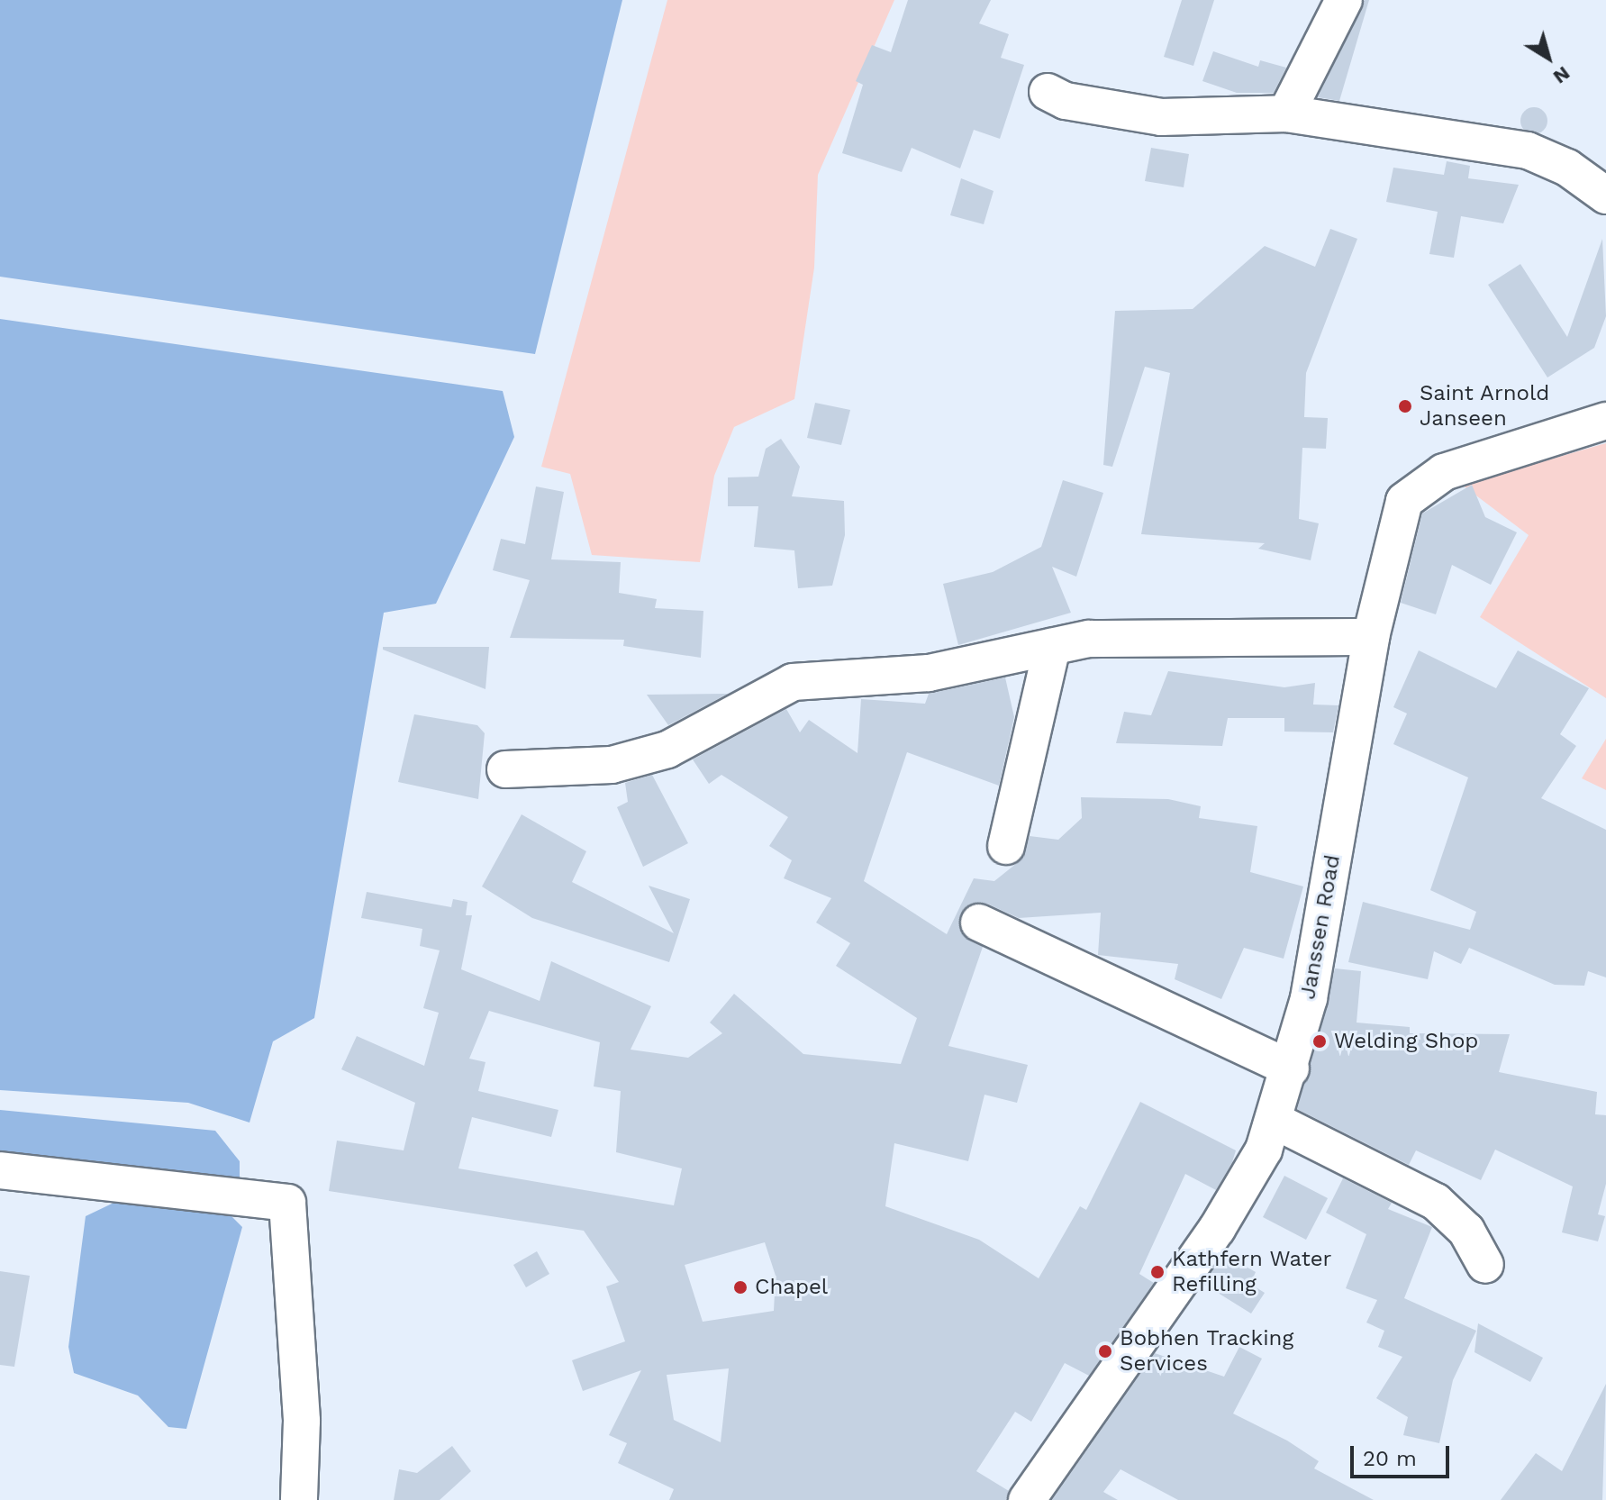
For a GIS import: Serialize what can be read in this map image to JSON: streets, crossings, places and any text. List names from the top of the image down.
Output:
{
  "streets": {
    "street": ["Janssen Road"]
  },
  "places": [
    "Saint Arnold Janseen",
    "Welding Shop",
    "Kathfern Water Refilling",
    "Chapel",
    "Bobhen Tracking Services"
  ],
  "scale_bar": "20 m",
  "north": "bottom right"
}
